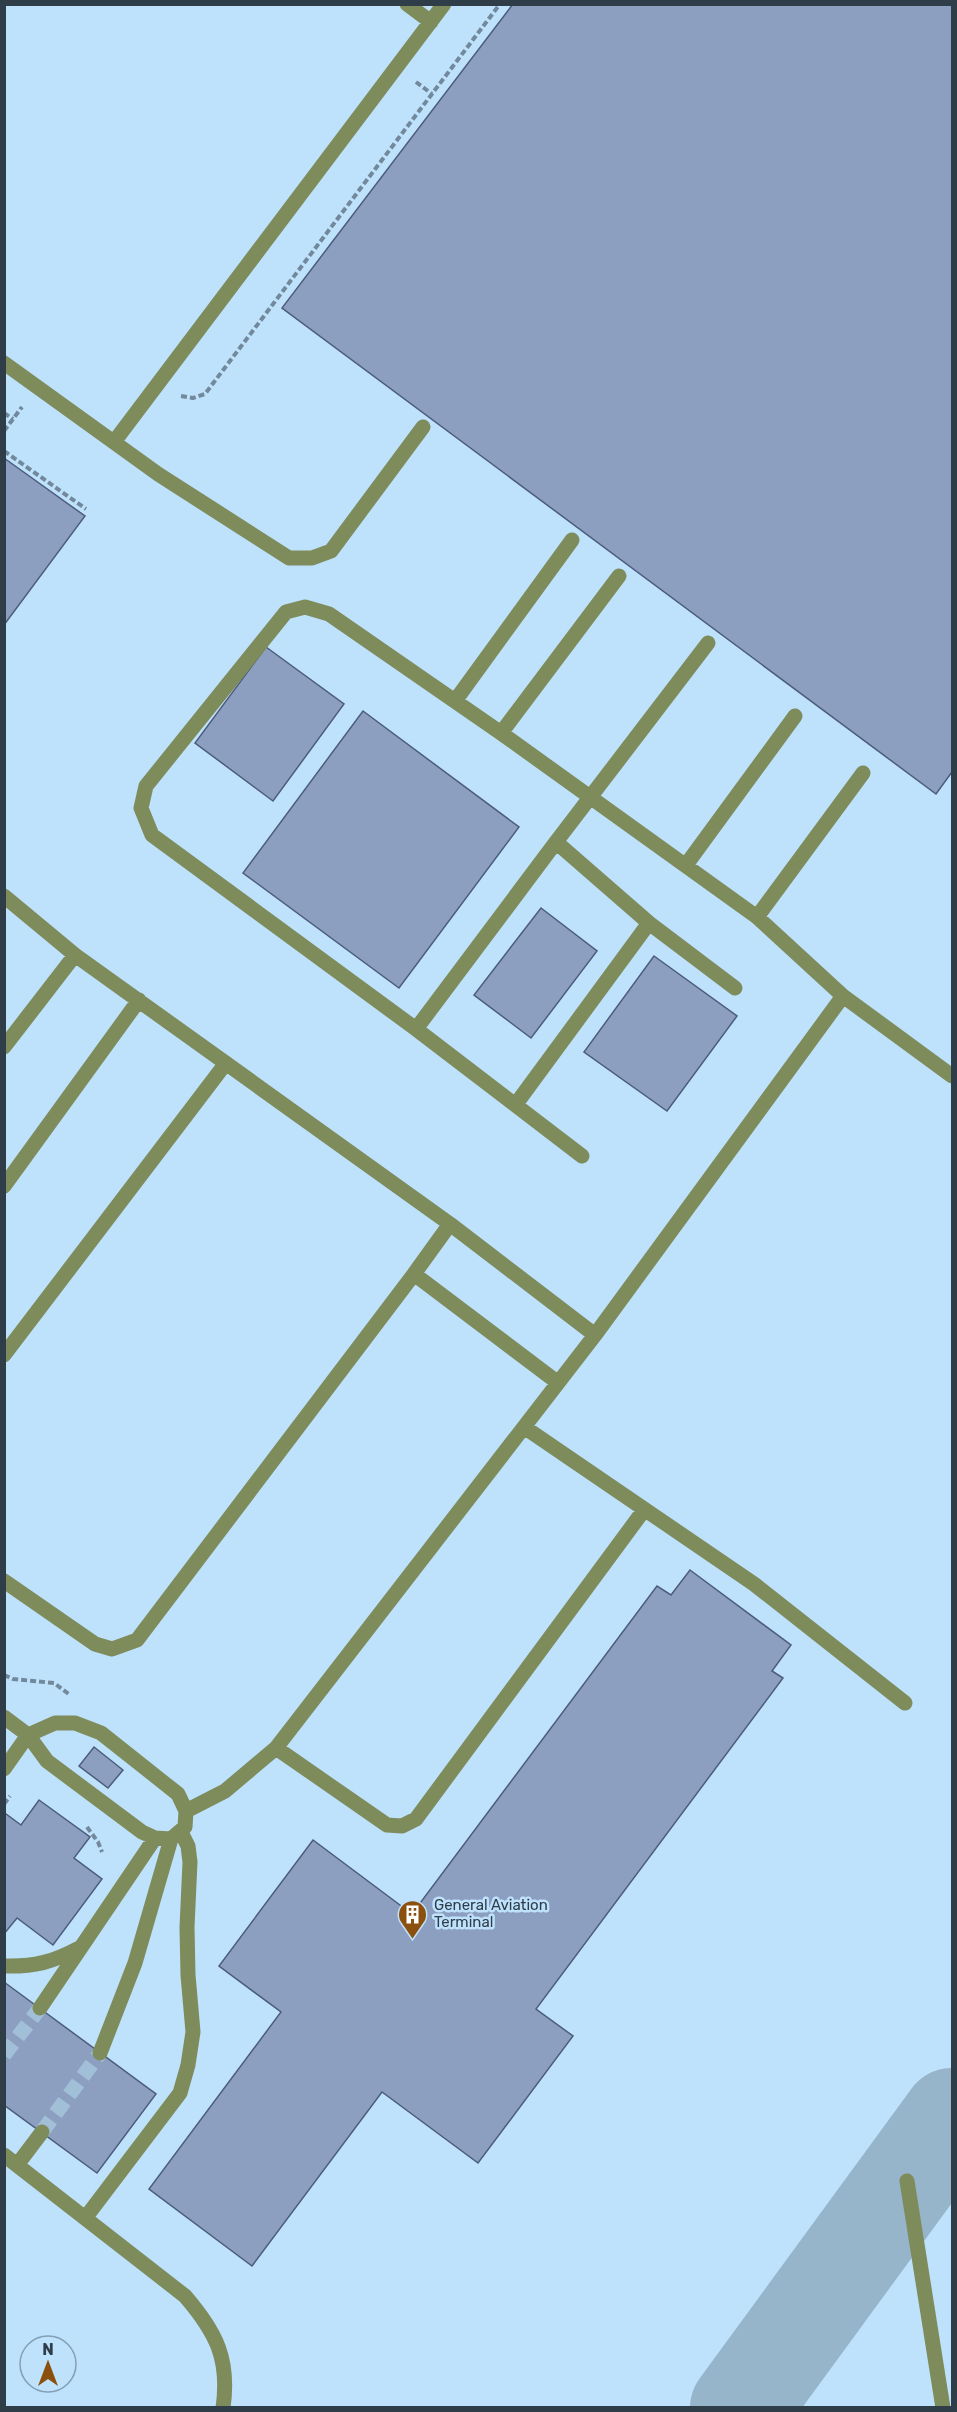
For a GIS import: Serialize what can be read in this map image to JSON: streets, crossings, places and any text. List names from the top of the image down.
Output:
{
  "places": {
    "building": ["General Aviation Terminal"]
  },
  "north": "top"
}
